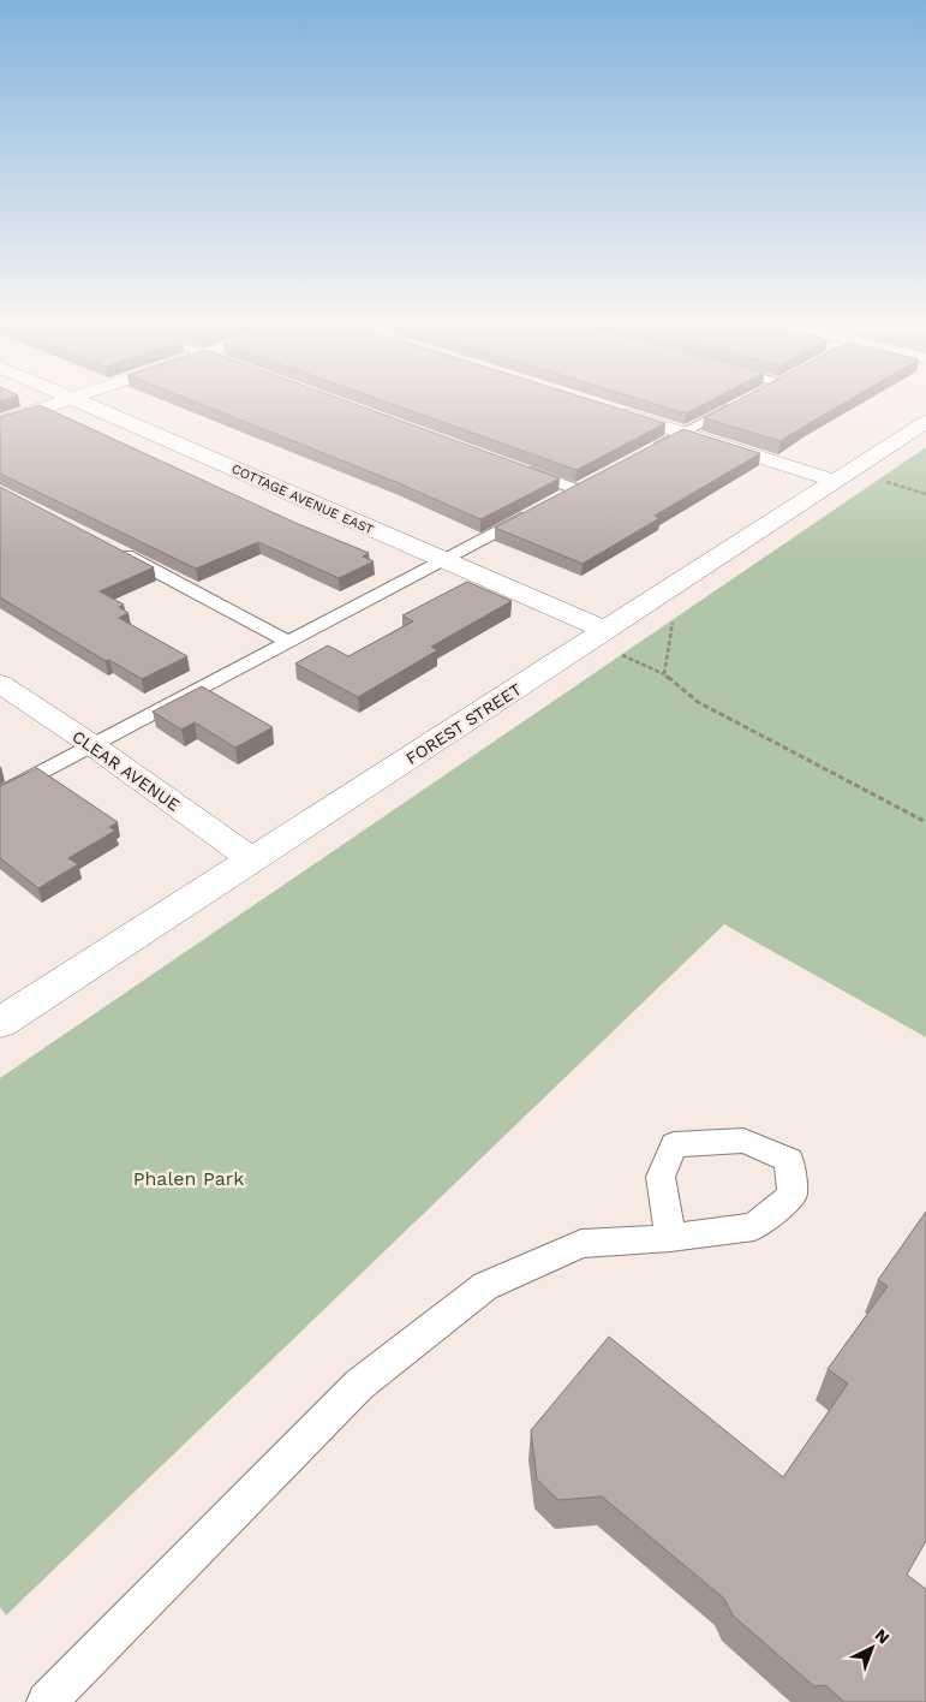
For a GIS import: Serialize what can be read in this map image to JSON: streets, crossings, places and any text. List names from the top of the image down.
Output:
{
  "streets": {
    "street": ["COTTAGE AVENUE EAST", "FOREST STREET", "CLEAR AVENUE"]
  },
  "crossings": [
    ["COTTAGE AVENUE EAST", "FOREST STREET"],
    ["FOREST STREET", "CLEAR AVENUE"]
  ],
  "parks": ["Phalen Park"],
  "north": "top right"
}
